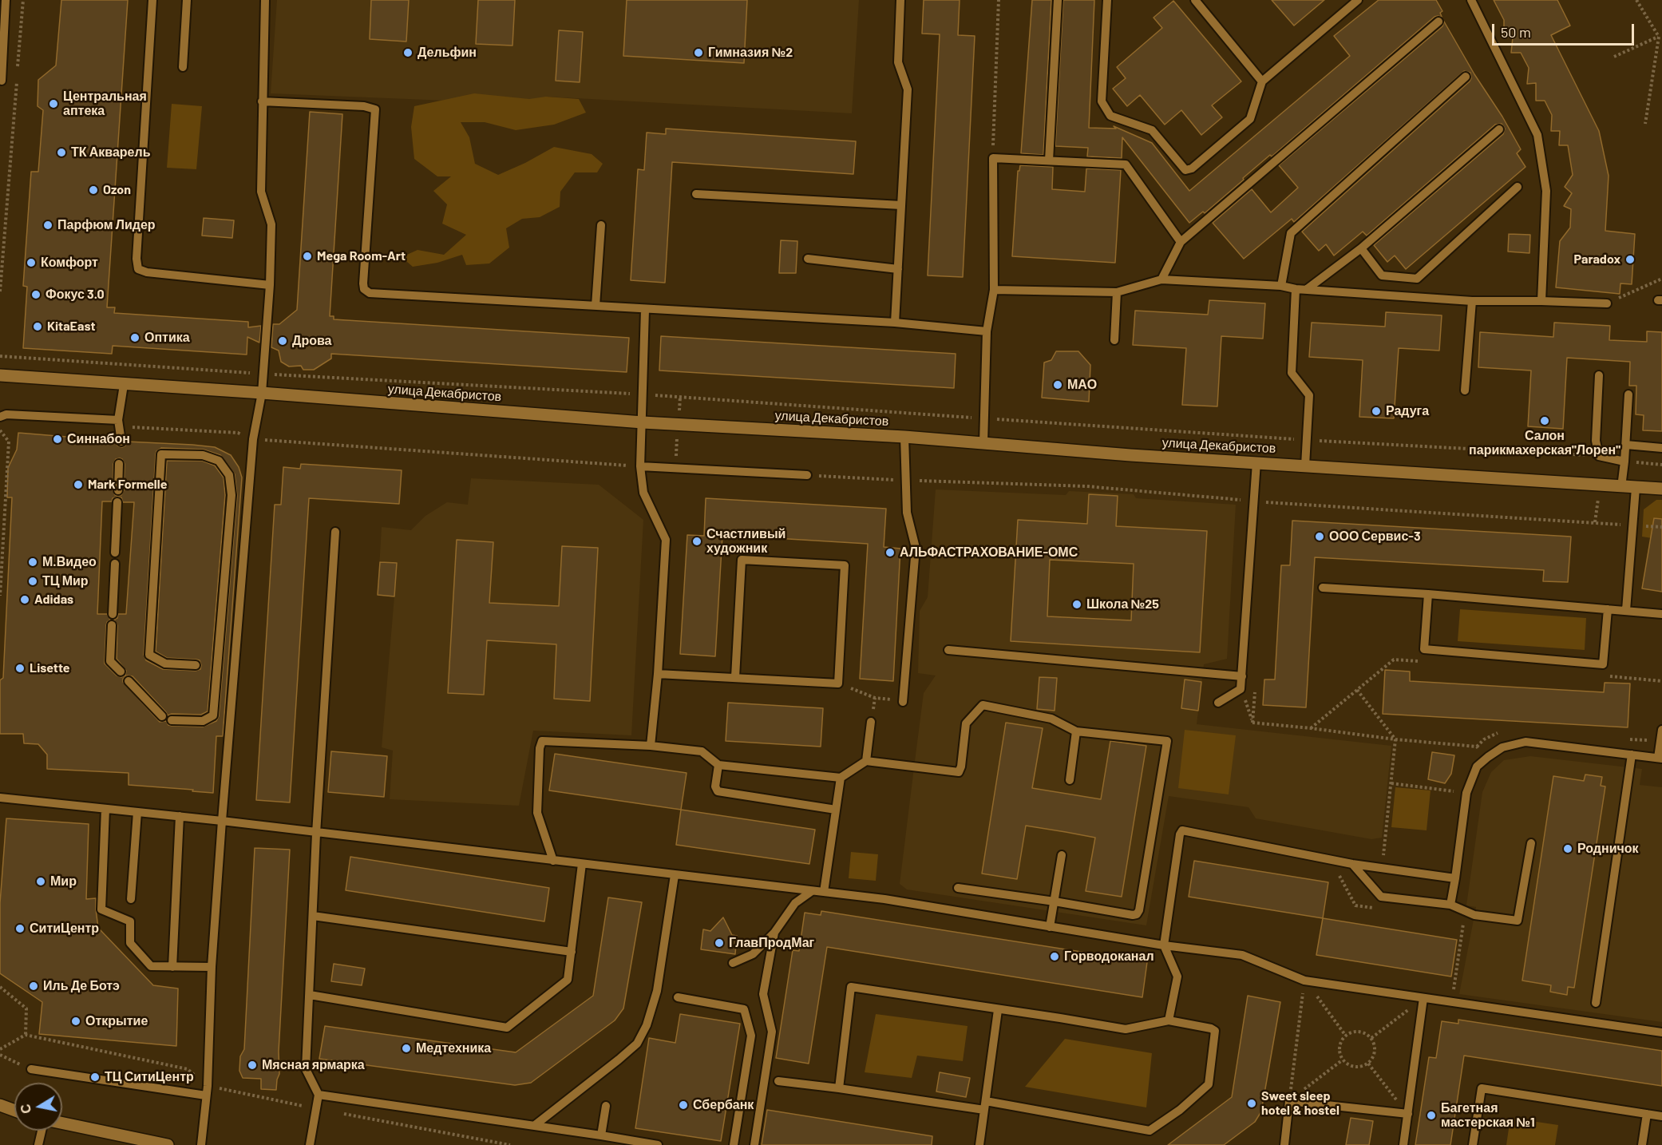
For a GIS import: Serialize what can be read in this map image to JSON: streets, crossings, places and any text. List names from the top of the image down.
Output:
{
  "streets": {
    "street": ["улица Декабристов"]
  },
  "places": [
    "Дельфин",
    "Гимназия №2",
    "Центральная аптека",
    "ТК Акварель",
    "Ozon",
    "Парфюм Лидер",
    "Mega Room-Art",
    "Paradox",
    "Комфорт",
    "Фокус 3.0",
    "KitaEast",
    "Оптика",
    "Дрова",
    "МАО",
    "Радуга",
    "Салон парикмахерская\"Лорен\"",
    "Синнабон",
    "Mark Formelle",
    "ООО Сервис-3",
    "Счастливый художник",
    "АЛЬФАСТРАХОВАНИЕ-ОМС",
    "М.Видео",
    "ТЦ Мир",
    "Adidas",
    "Школа №25",
    "Lisette",
    "Родничок",
    "Мир",
    "СитиЦентр",
    "ГлавПродМаг",
    "Горводоканал",
    "Иль Де Ботэ",
    "Открытие",
    "Медтехника",
    "Мясная ярмарка",
    "ТЦ СитиЦентр",
    "Sweet sleep hotel & hostel",
    "Сбербанк",
    "Багетная мастерская №1"
  ],
  "scale_bar": "50 m",
  "north": "left"
}
